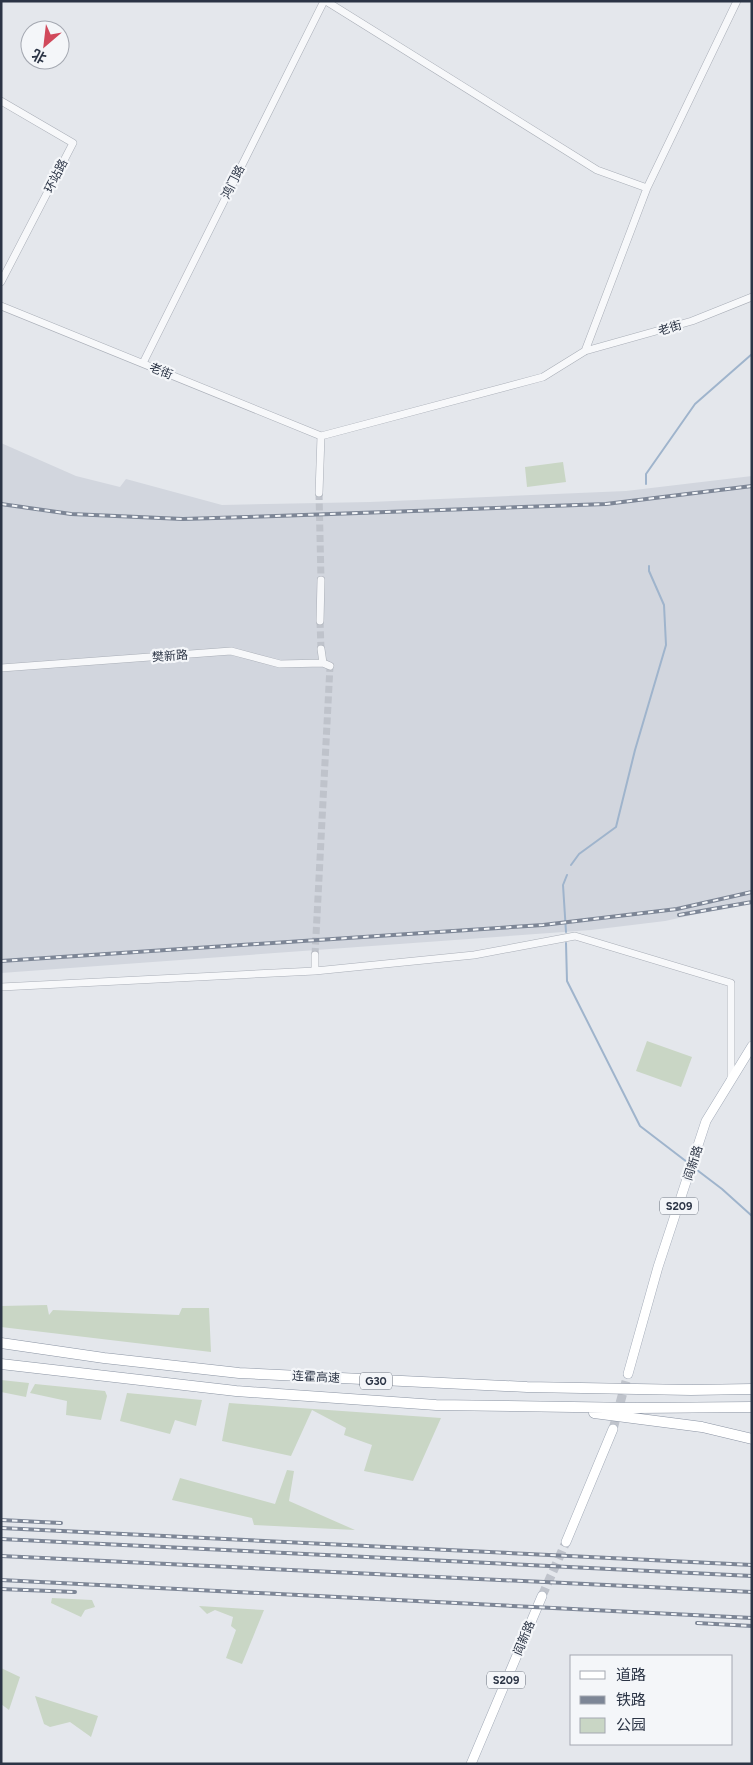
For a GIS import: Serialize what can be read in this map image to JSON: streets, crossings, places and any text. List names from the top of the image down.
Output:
{
  "streets": {
    "highway": ["连霍高速", "G30"],
    "main road": ["阎新路", "S209"],
    "street": [
      "环站路",
      "鸿门路",
      "老街",
      "樊新路"
    ]
  },
  "crossings": [
    ["鸿门路", "老街"]
  ],
  "legend": ["道路", "铁路", "公园"],
  "north": "bottom left"
}
